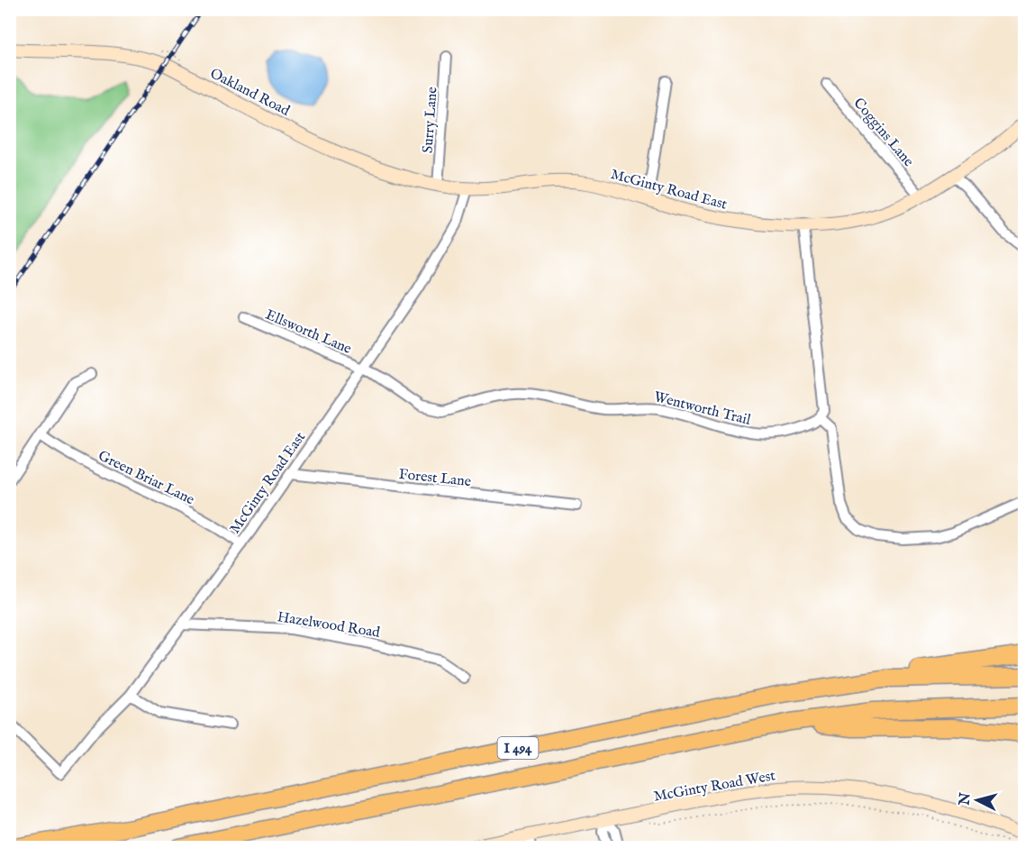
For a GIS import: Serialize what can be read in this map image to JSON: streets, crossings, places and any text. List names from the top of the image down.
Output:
{
  "streets": {
    "highway": ["I 494"],
    "street": [
      "Oakland Road",
      "Surry Lane",
      "Coggins Lane",
      "McGinty Road East",
      "Ellsworth Lane",
      "Wentworth Trail",
      "Green Briar Lane",
      "Forest Lane",
      "Hazelwood Road",
      "McGinty Road West"
    ]
  },
  "crossings": [
    ["Oakland Road", "Surry Lane"],
    ["Oakland Road", "McGinty Road East"],
    ["Coggins Lane", "McGinty Road East"],
    ["McGinty Road East", "Ellsworth Lane"],
    ["McGinty Road East", "Wentworth Trail"],
    ["McGinty Road East", "Green Briar Lane"],
    ["McGinty Road East", "Forest Lane"],
    ["McGinty Road East", "Hazelwood Road"],
    ["Ellsworth Lane", "Wentworth Trail"]
  ],
  "north": "left"
}
